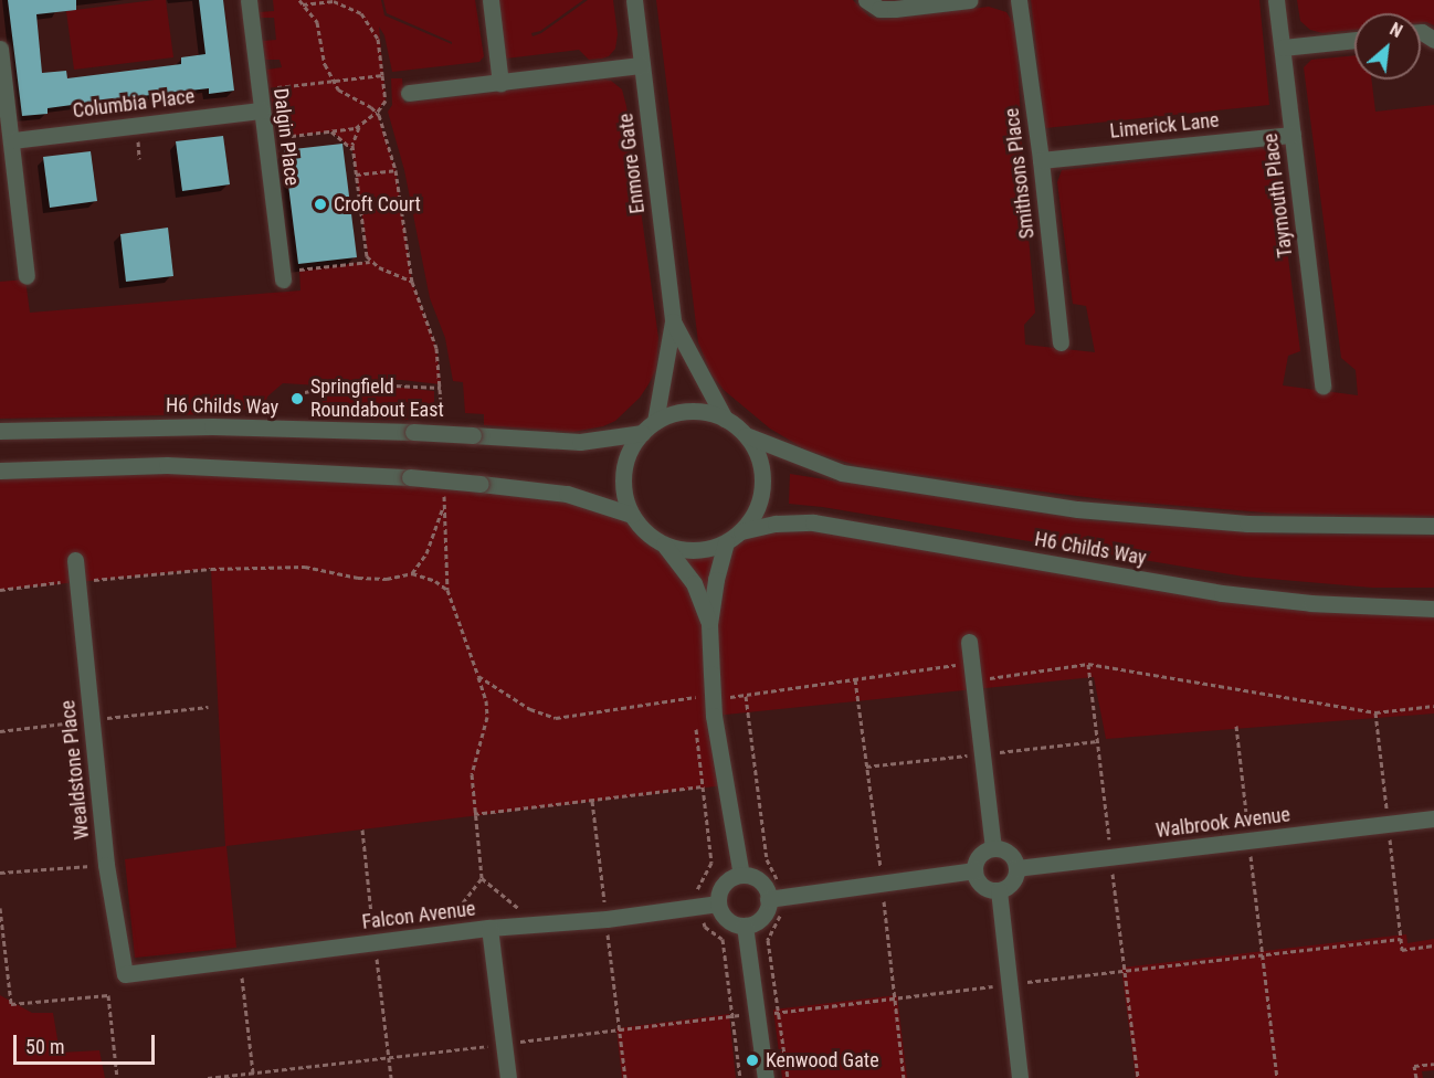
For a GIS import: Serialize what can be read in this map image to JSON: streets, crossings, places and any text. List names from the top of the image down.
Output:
{
  "streets": {
    "street": [
      "Columbia Place",
      "Limerick Lane",
      "Dalgin Place",
      "Enmore Gate",
      "Smithsons Place",
      "Taymouth Place",
      "H6 Childs Way",
      "Wealdstone Place",
      "Walbrook Avenue",
      "Falcon Avenue"
    ]
  },
  "crossings": [
    ["Columbia Place", "Dalgin Place"],
    ["Limerick Lane", "Smithsons Place"],
    ["Limerick Lane", "Taymouth Place"],
    ["Enmore Gate", "H6 Childs Way"],
    ["Wealdstone Place", "Falcon Avenue"]
  ],
  "places": ["Croft Court", "Springfield Roundabout East", "Kenwood Gate"],
  "scale_bar": "50 m",
  "north": "top right"
}
